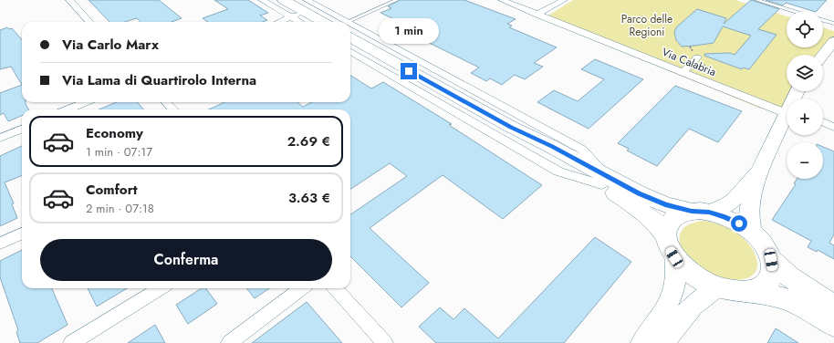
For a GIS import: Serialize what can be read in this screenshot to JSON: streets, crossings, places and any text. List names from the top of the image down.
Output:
{
  "streets": {
    "street": ["Via Calabria"]
  },
  "parks": ["Parco delle Regioni"],
  "page": {
    "map_buttons": ["+", "−"],
    "bubble": "1 min",
    "banner": ["Via Carlo Marx", "Via Lama di Quartirolo Interna"],
    "list": [
      {
        "name": "Economy",
        "note": "1 min · 07:17",
        "value": "2.69 €"
      },
      {
        "name": "Comfort",
        "note": "2 min · 07:18",
        "value": "3.63 €"
      }
    ],
    "buttons": "Conferma"
  }
}
